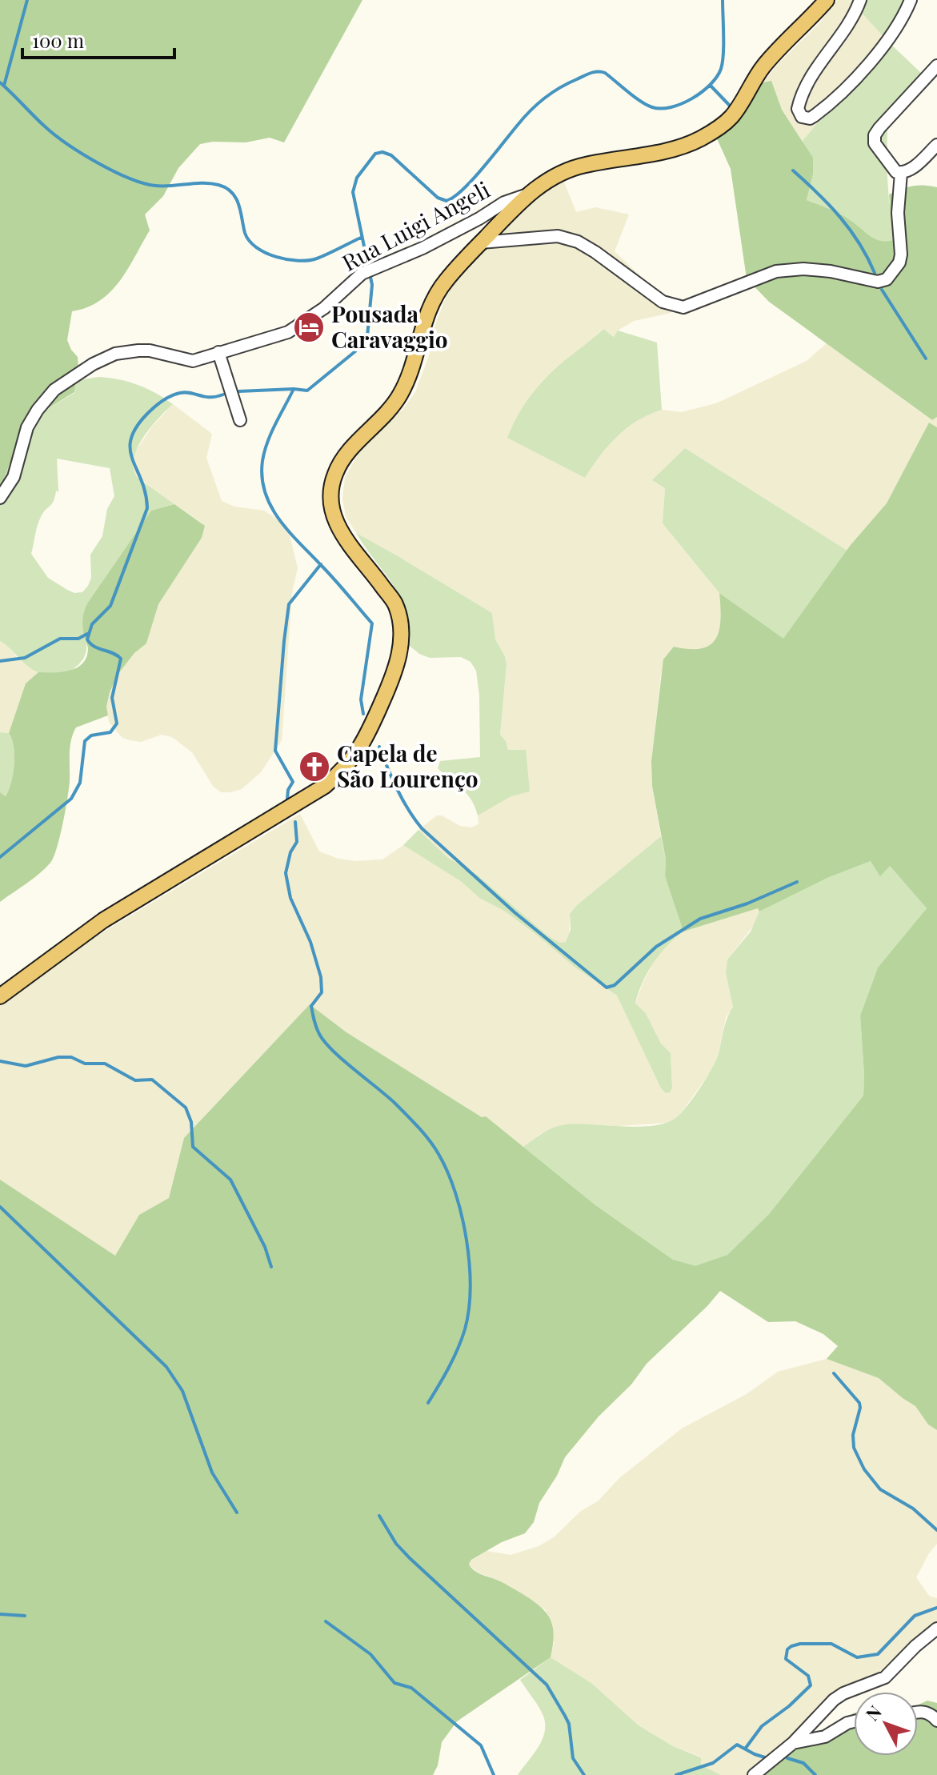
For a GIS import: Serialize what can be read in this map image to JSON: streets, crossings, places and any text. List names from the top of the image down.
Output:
{
  "streets": {
    "street": ["Rua Luigi Angeli"]
  },
  "places": {
    "hotel": ["Pousada Caravaggio"],
    "church": ["Capela de São Lourenço"]
  },
  "scale_bar": "100 m",
  "north": "top left"
}
